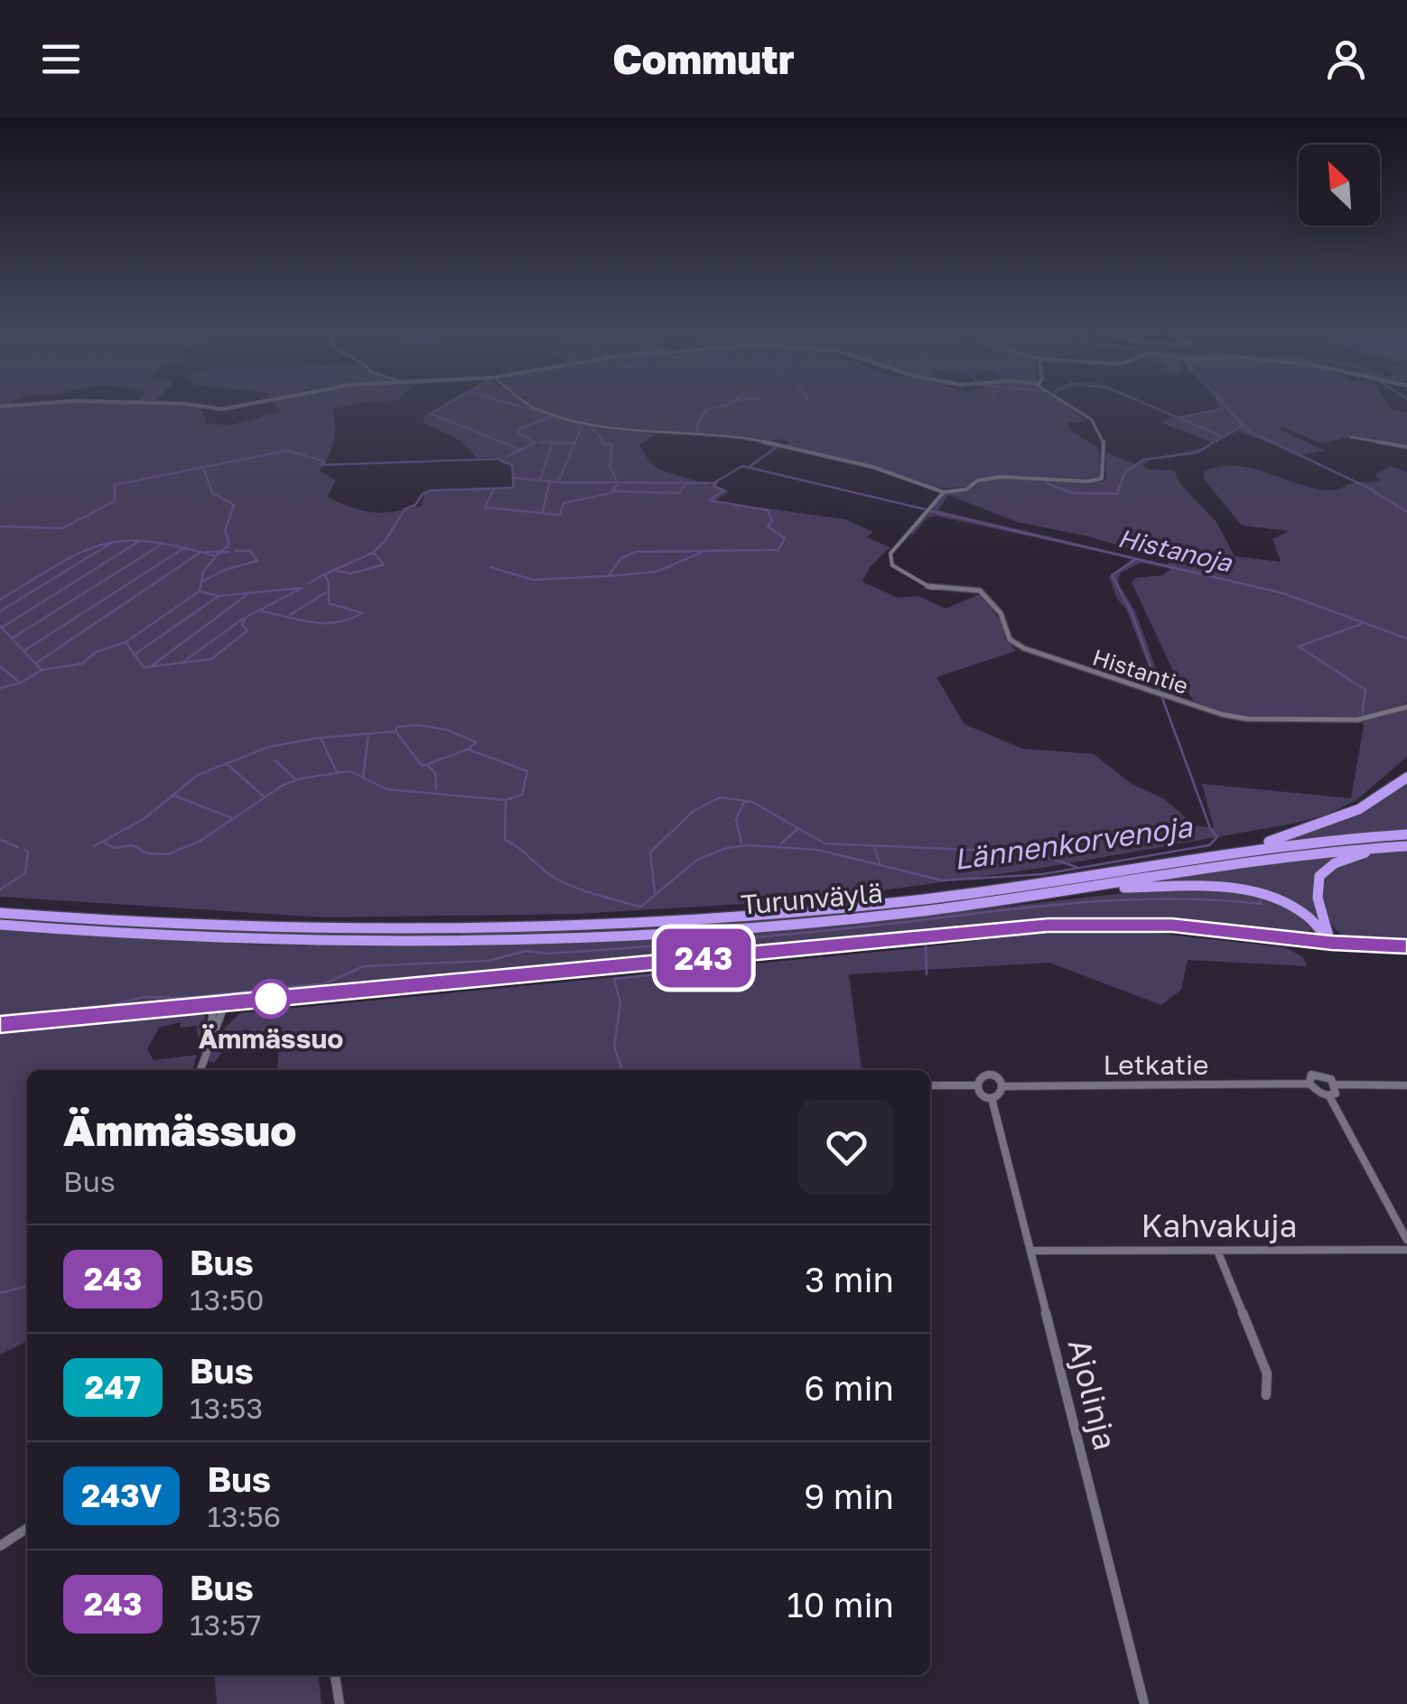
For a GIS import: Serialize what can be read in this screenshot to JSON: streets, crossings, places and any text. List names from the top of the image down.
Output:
{
  "streets": {
    "highway": ["Turunväylä"],
    "street": [
      "Histantie",
      "Letkatie",
      "Kahvakuja",
      "Ajolinja"
    ]
  },
  "crossings": [
    ["Letkatie", "Ajolinja"],
    ["Kahvakuja", "Ajolinja"]
  ],
  "water": ["Histanoja", "Lännenkorvenoja"],
  "places": ["Ämmässuo"],
  "lines": ["bus line 243"],
  "north": "top left",
  "page": {
    "header": "Commutr",
    "on_map": "243",
    "heading": ["Ämmässuo", "Bus"],
    "list": [
      {
        "mark": "243",
        "name": "Bus",
        "note": "13:50",
        "value": "3 min"
      },
      {
        "mark": "247",
        "name": "Bus",
        "note": "13:53",
        "value": "6 min"
      },
      {
        "mark": "243V",
        "name": "Bus",
        "note": "13:56",
        "value": "9 min"
      },
      {
        "mark": "243",
        "name": "Bus",
        "note": "13:57",
        "value": "10 min"
      }
    ]
  }
}
